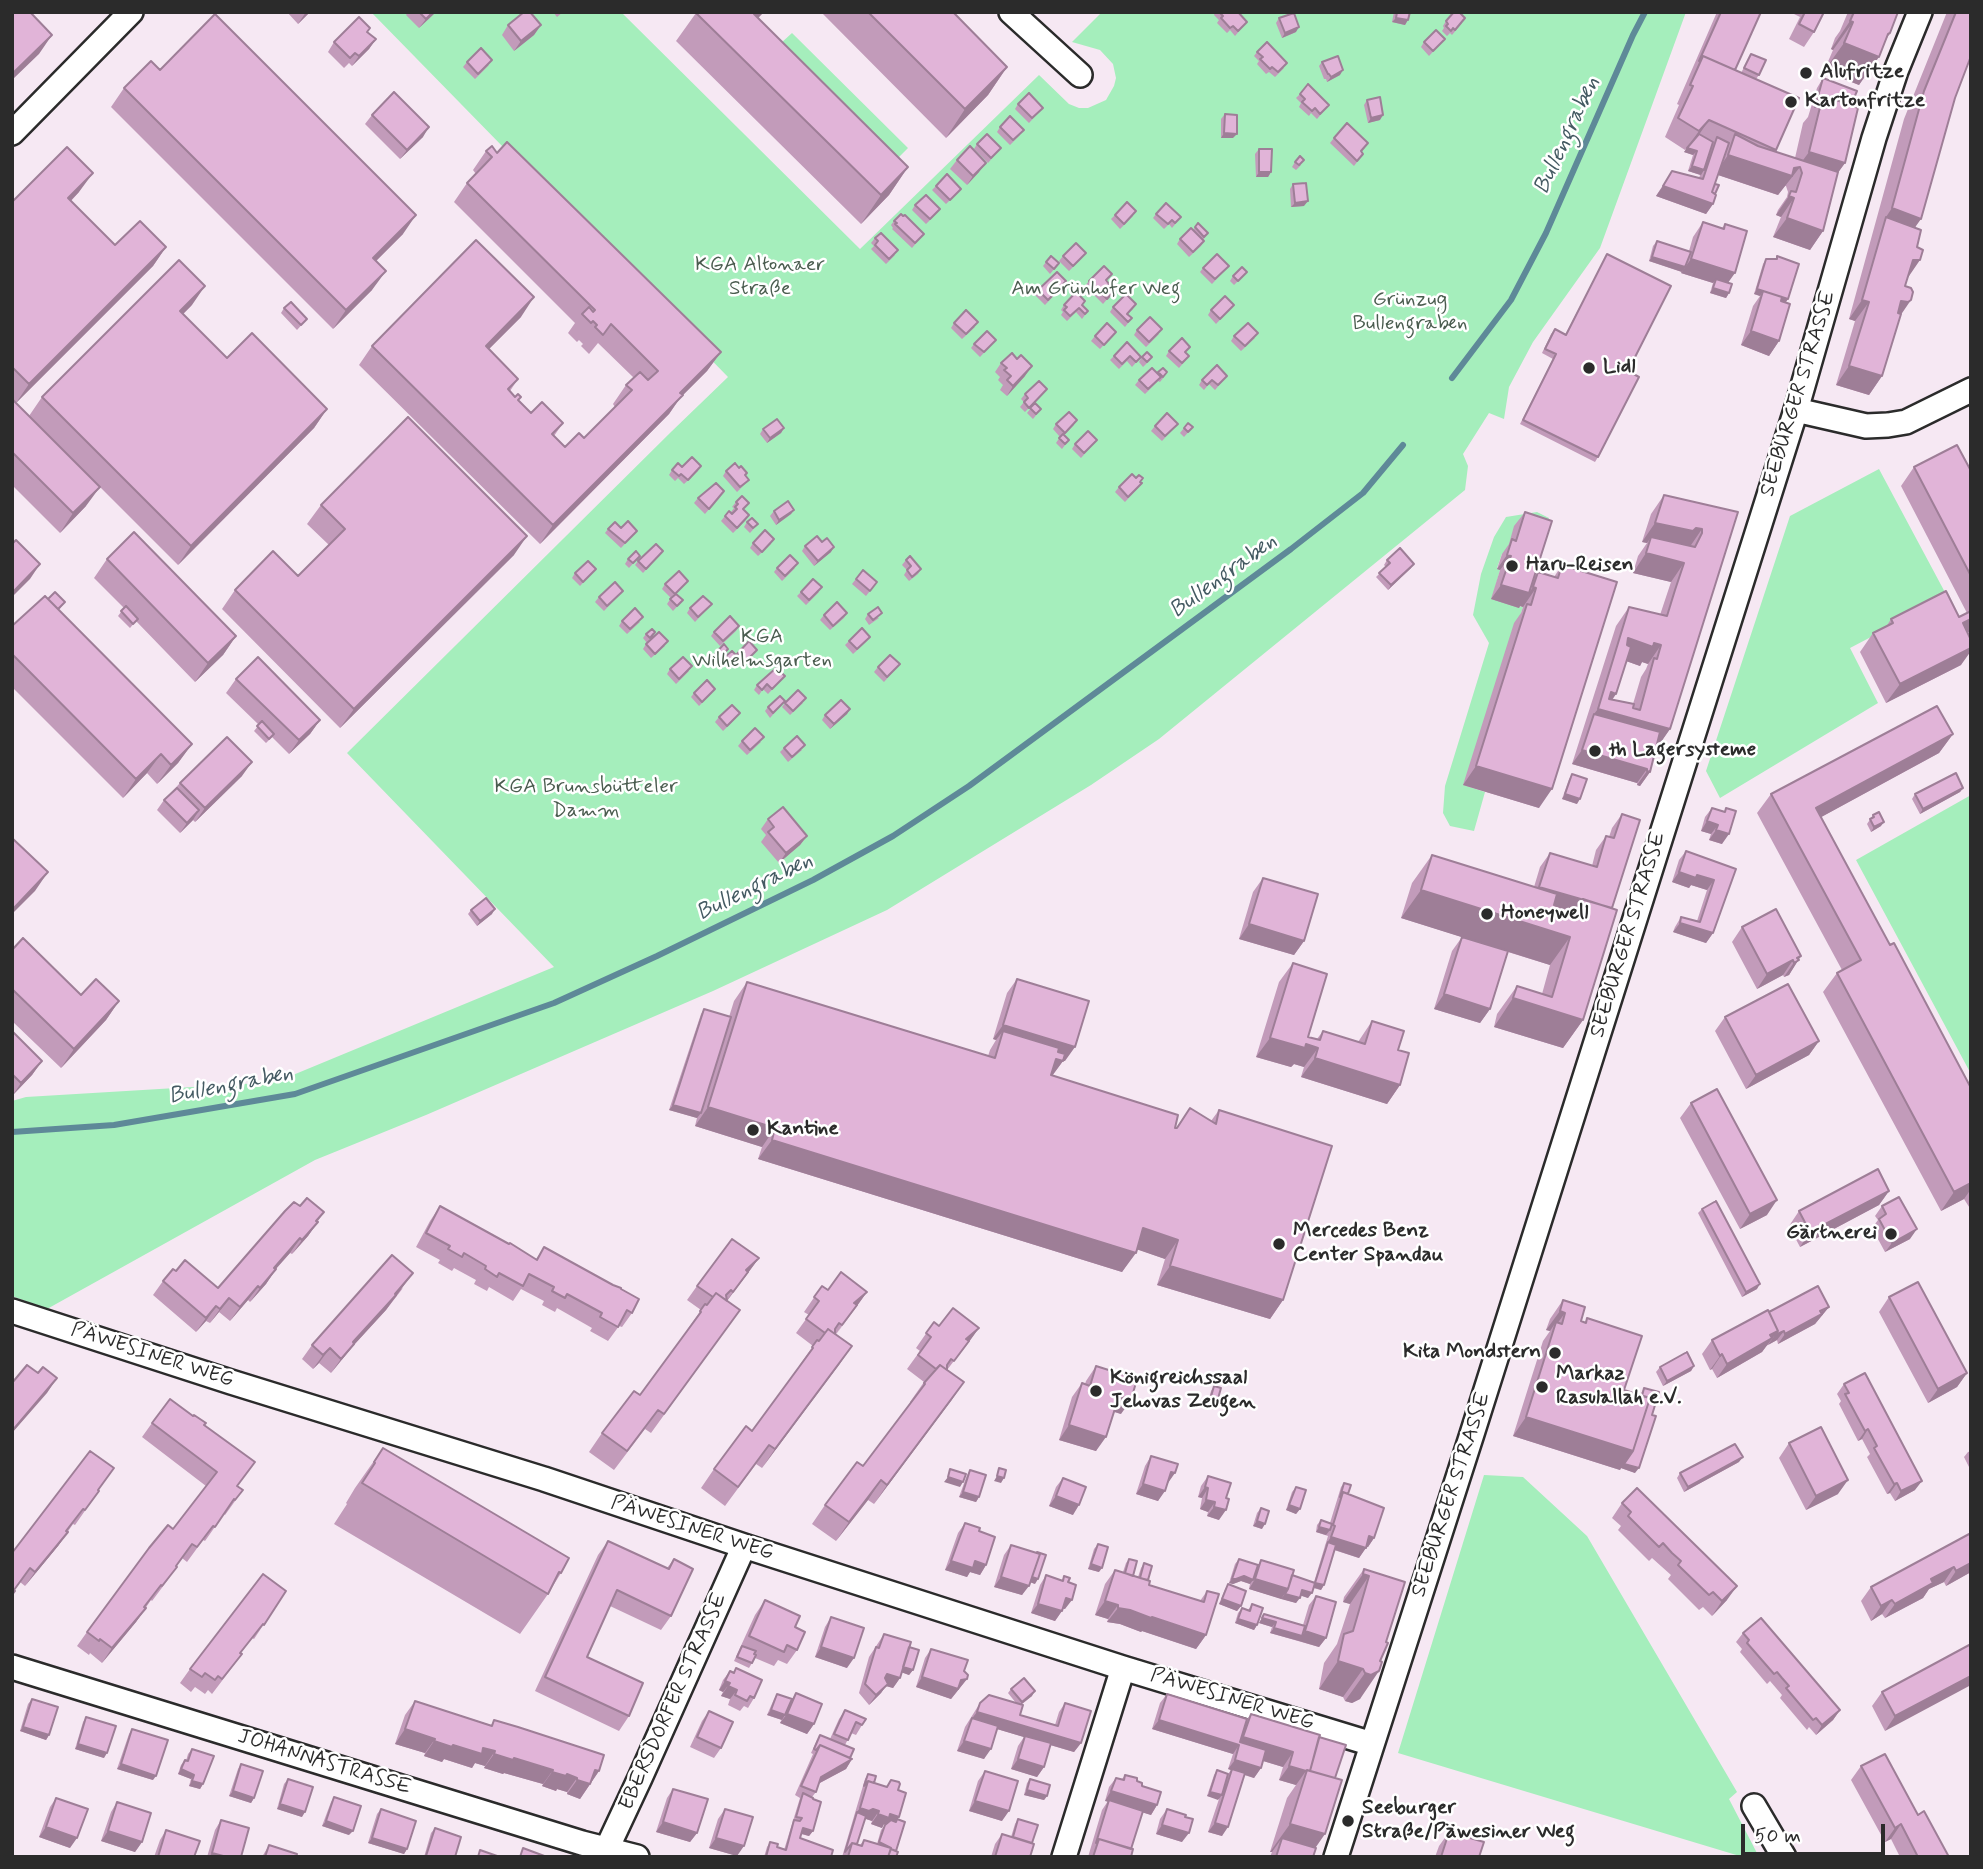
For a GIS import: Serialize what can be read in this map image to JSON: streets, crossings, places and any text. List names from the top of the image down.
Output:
{
  "streets": {
    "street": [
      "SEEBURGER STRASSE",
      "PÄWESINER WEG",
      "EBERSDORFER STRASSE",
      "JOHANNASTRASSE"
    ]
  },
  "crossings": [
    ["SEEBURGER STRASSE", "PÄWESINER WEG"],
    ["PÄWESINER WEG", "EBERSDORFER STRASSE"],
    ["EBERSDORFER STRASSE", "JOHANNASTRASSE"]
  ],
  "water": ["Bullengraben"],
  "parks": [
    "KGA Altonaer Straße",
    "Am Grünhofer Weg",
    "Grünzug Bullengraben",
    "KGA Wilhelmsgarten",
    "KGA Brunsbütteler Damm"
  ],
  "places": [
    "Alufritze",
    "Kartonfritze",
    "Lidl",
    "Haru-Reisen",
    "th Lagersysteme",
    "Honeywell",
    "Kantine",
    "Gärtnerei",
    "Mercedes Benz Center Spandau",
    "Kita Mondstern",
    "Markaz Rasulallah e.V.",
    "Königreichssaal Jehovas Zeugen",
    "Seeburger Straße/Päwesiner Weg"
  ],
  "scale_bar": "50 m"
}
